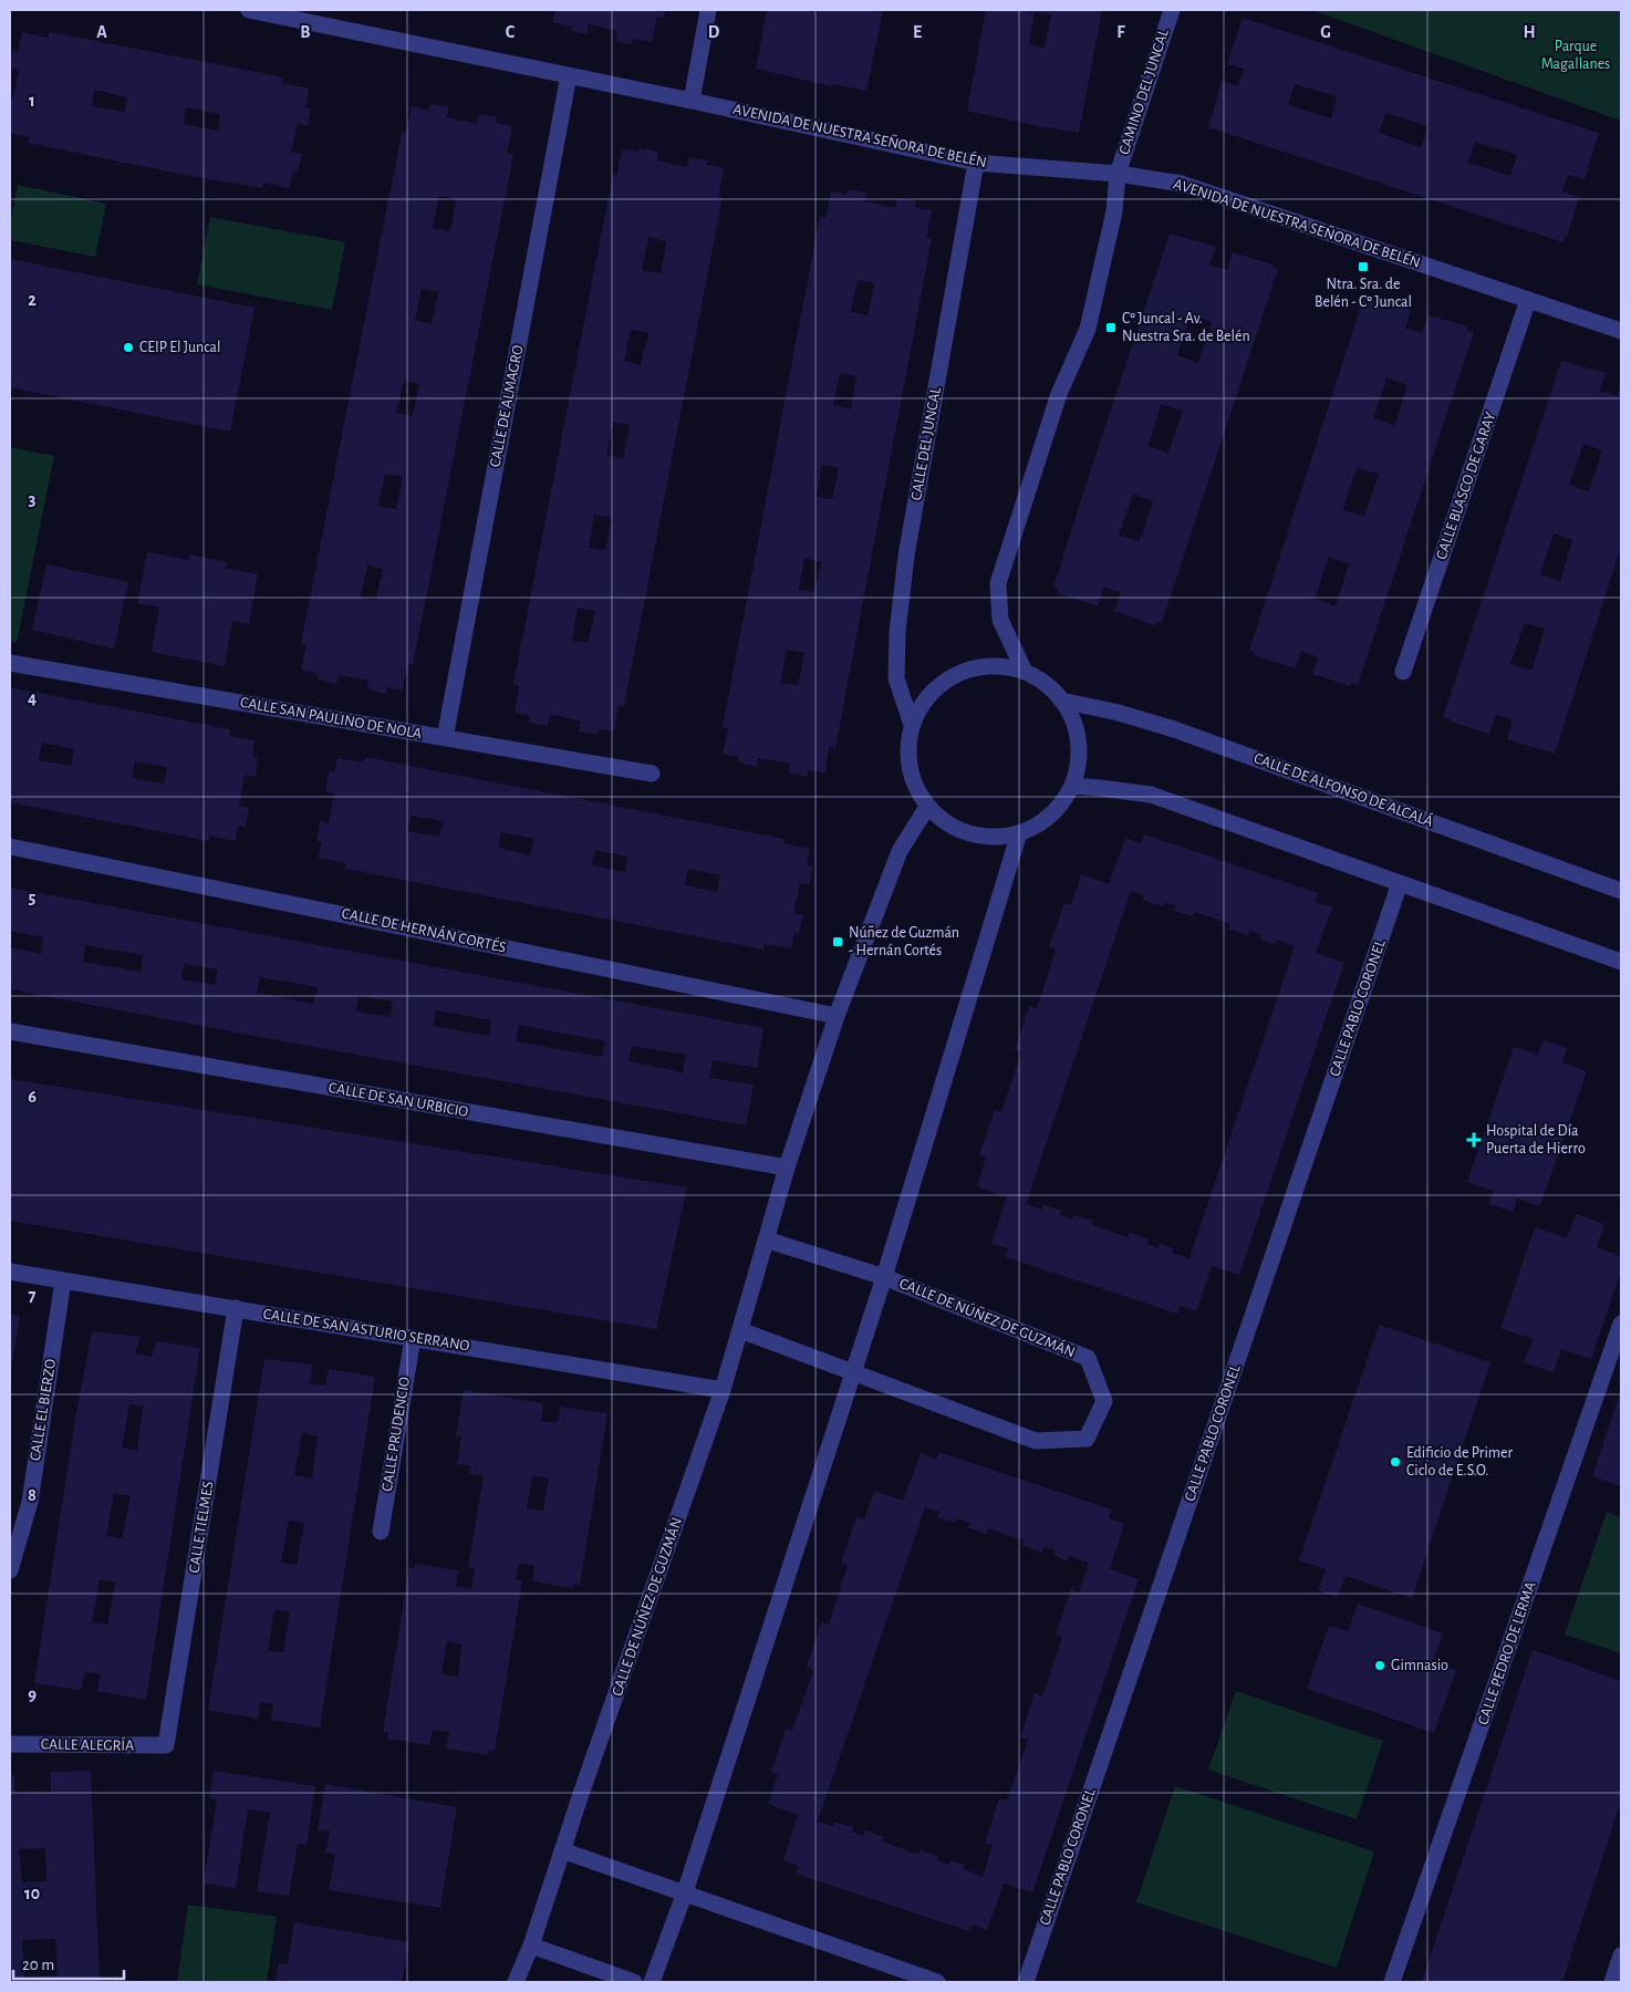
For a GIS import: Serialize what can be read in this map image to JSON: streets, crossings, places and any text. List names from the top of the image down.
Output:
{
  "streets": {
    "street": [
      "CAMINO DEL JUNCAL",
      "AVENIDA DE NUESTRA SEÑORA DE BELÉN",
      "CALLE DE ALMAGRO",
      "CALLE DEL JUNCAL",
      "CALLE BLASCO DE GARAY",
      "CALLE SAN PAULINO DE NOLA",
      "CALLE DE ALFONSO DE ALCALÁ",
      "CALLE DE HERNÁN CORTÉS",
      "CALLE PABLO CORONEL",
      "CALLE DE SAN URBICIO",
      "CALLE DE NÚÑEZ DE GUZMÁN",
      "CALLE DE SAN ASTURIO SERRANO",
      "CALLE EL BIERZO",
      "CALLE PRUDENCIO",
      "CALLE TIELMES",
      "CALLE PEDRO DE LERMA",
      "CALLE ALEGRÍA"
    ]
  },
  "crossings": [
    ["CAMINO DEL JUNCAL", "AVENIDA DE NUESTRA SEÑORA DE BELÉN"],
    ["AVENIDA DE NUESTRA SEÑORA DE BELÉN", "CALLE DE ALMAGRO"],
    ["AVENIDA DE NUESTRA SEÑORA DE BELÉN", "CALLE DEL JUNCAL"],
    ["AVENIDA DE NUESTRA SEÑORA DE BELÉN", "CALLE BLASCO DE GARAY"],
    ["CALLE DE ALMAGRO", "CALLE SAN PAULINO DE NOLA"],
    ["CALLE DEL JUNCAL", "CALLE DE ALFONSO DE ALCALÁ"],
    ["CALLE DEL JUNCAL", "CALLE DE NÚÑEZ DE GUZMÁN"],
    ["CALLE DE ALFONSO DE ALCALÁ", "CALLE DE NÚÑEZ DE GUZMÁN"],
    ["CALLE DE HERNÁN CORTÉS", "CALLE DE NÚÑEZ DE GUZMÁN"],
    ["CALLE DE SAN URBICIO", "CALLE DE NÚÑEZ DE GUZMÁN"],
    ["CALLE DE NÚÑEZ DE GUZMÁN", "CALLE DE SAN ASTURIO SERRANO"],
    ["CALLE DE SAN ASTURIO SERRANO", "CALLE EL BIERZO"],
    ["CALLE DE SAN ASTURIO SERRANO", "CALLE PRUDENCIO"],
    ["CALLE DE SAN ASTURIO SERRANO", "CALLE TIELMES"],
    ["CALLE TIELMES", "CALLE ALEGRÍA"]
  ],
  "parks": ["Parque Magallanes"],
  "places": {
    "transit": ["Ntra. Sra. de Belén - Cº Juncal", "Cº Juncal - Av. Nuestra Sra. de Belén", "Núñez de Guzmán - Hernán Cortés"],
    "other": ["CEIP El Juncal", "Edificio de Primer Ciclo de E.S.O.", "Gimnasio"],
    "health": ["Hospital de Día Puerta de Hierro"]
  },
  "scale_bar": "20 m",
  "grid": {
    "columns": [
      "A",
      "B",
      "C",
      "D",
      "E",
      "F",
      "G",
      "H"
    ],
    "rows": [
      "1",
      "2",
      "3",
      "4",
      "5",
      "6",
      "7",
      "8",
      "9",
      "10"
    ]
  }
}
